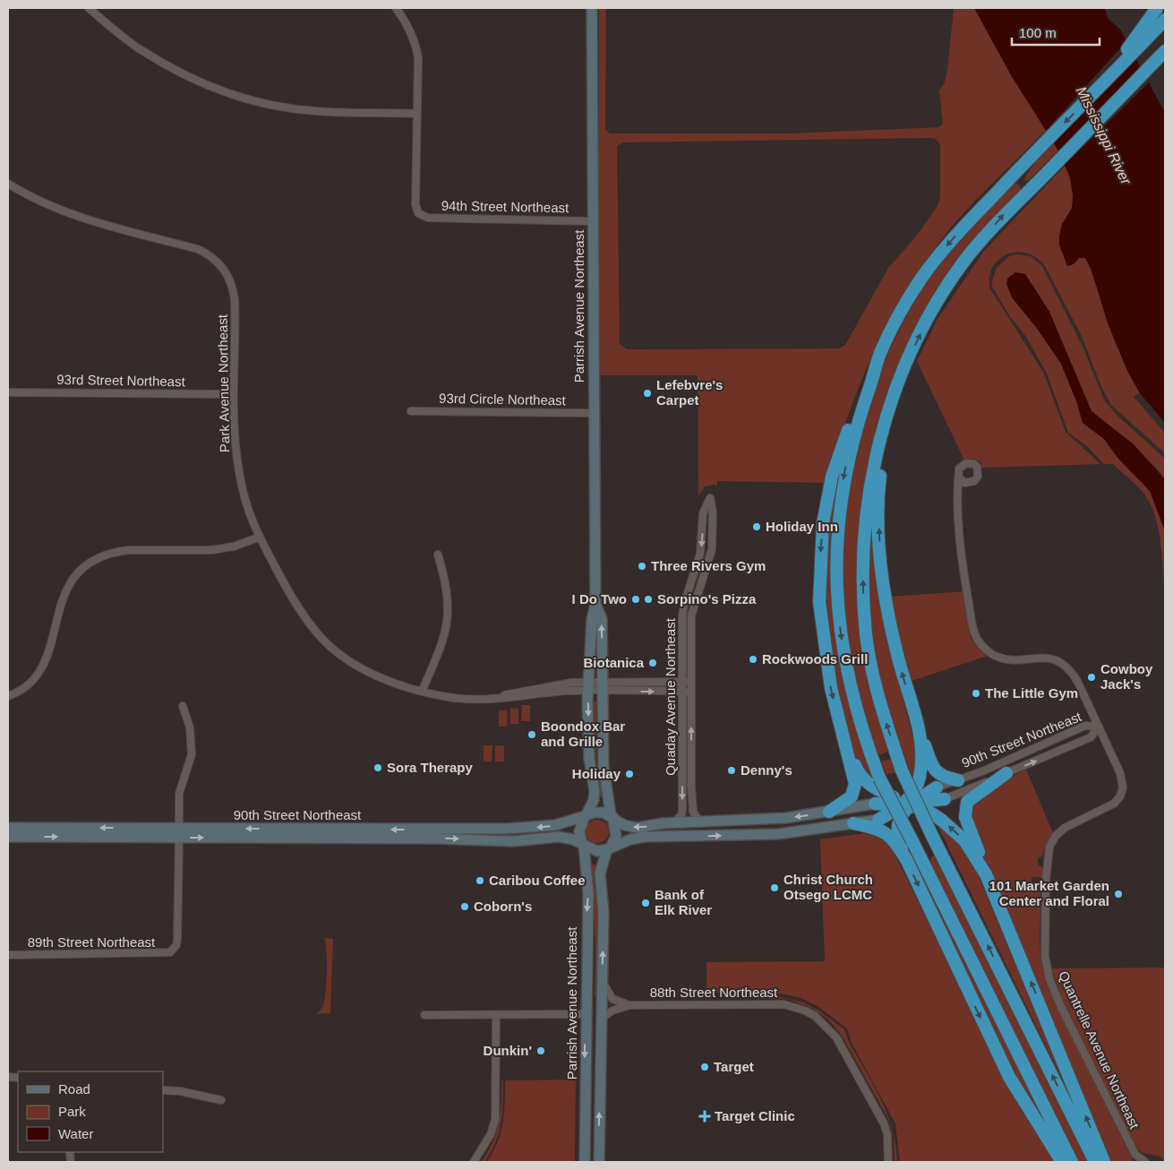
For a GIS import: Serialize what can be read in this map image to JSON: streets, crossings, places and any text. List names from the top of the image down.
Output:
{
  "streets": {
    "main road": ["Parrish Avenue Northeast", "90th Street Northeast"],
    "street": [
      "94th Street Northeast",
      "93rd Street Northeast",
      "Park Avenue Northeast",
      "93rd Circle Northeast",
      "Quaday Avenue Northeast",
      "89th Street Northeast",
      "88th Street Northeast",
      "Quantrelle Avenue Northeast"
    ]
  },
  "crossings": [
    ["94th Street Northeast", "Parrish Avenue Northeast"],
    ["Parrish Avenue Northeast", "Park Avenue Northeast"],
    ["Parrish Avenue Northeast", "93rd Circle Northeast"],
    ["Parrish Avenue Northeast", "90th Street Northeast"],
    ["Parrish Avenue Northeast", "88th Street Northeast"],
    ["93rd Street Northeast", "Park Avenue Northeast"],
    ["90th Street Northeast", "89th Street Northeast"],
    ["90th Street Northeast", "Quantrelle Avenue Northeast"]
  ],
  "water": ["Mississippi River"],
  "places": {
    "other": [
      "Lefebvre's Carpet",
      "Holiday Inn",
      "Three Rivers Gym",
      "I Do Two",
      "Sorpino's Pizza",
      "Rockwoods Grill",
      "Biotanica",
      "Cowboy Jack's",
      "The Little Gym",
      "Boondox Bar and Grille",
      "Sora Therapy",
      "Denny's",
      "Holiday",
      "Caribou Coffee",
      "Christ Church Otsego LCMC",
      "101 Market Garden Center and Floral",
      "Bank of Elk River",
      "Coborn's",
      "Dunkin'",
      "Target"
    ],
    "health": ["Target Clinic"]
  },
  "legend": ["Road", "Park", "Water"],
  "scale_bar": "100 m"
}
